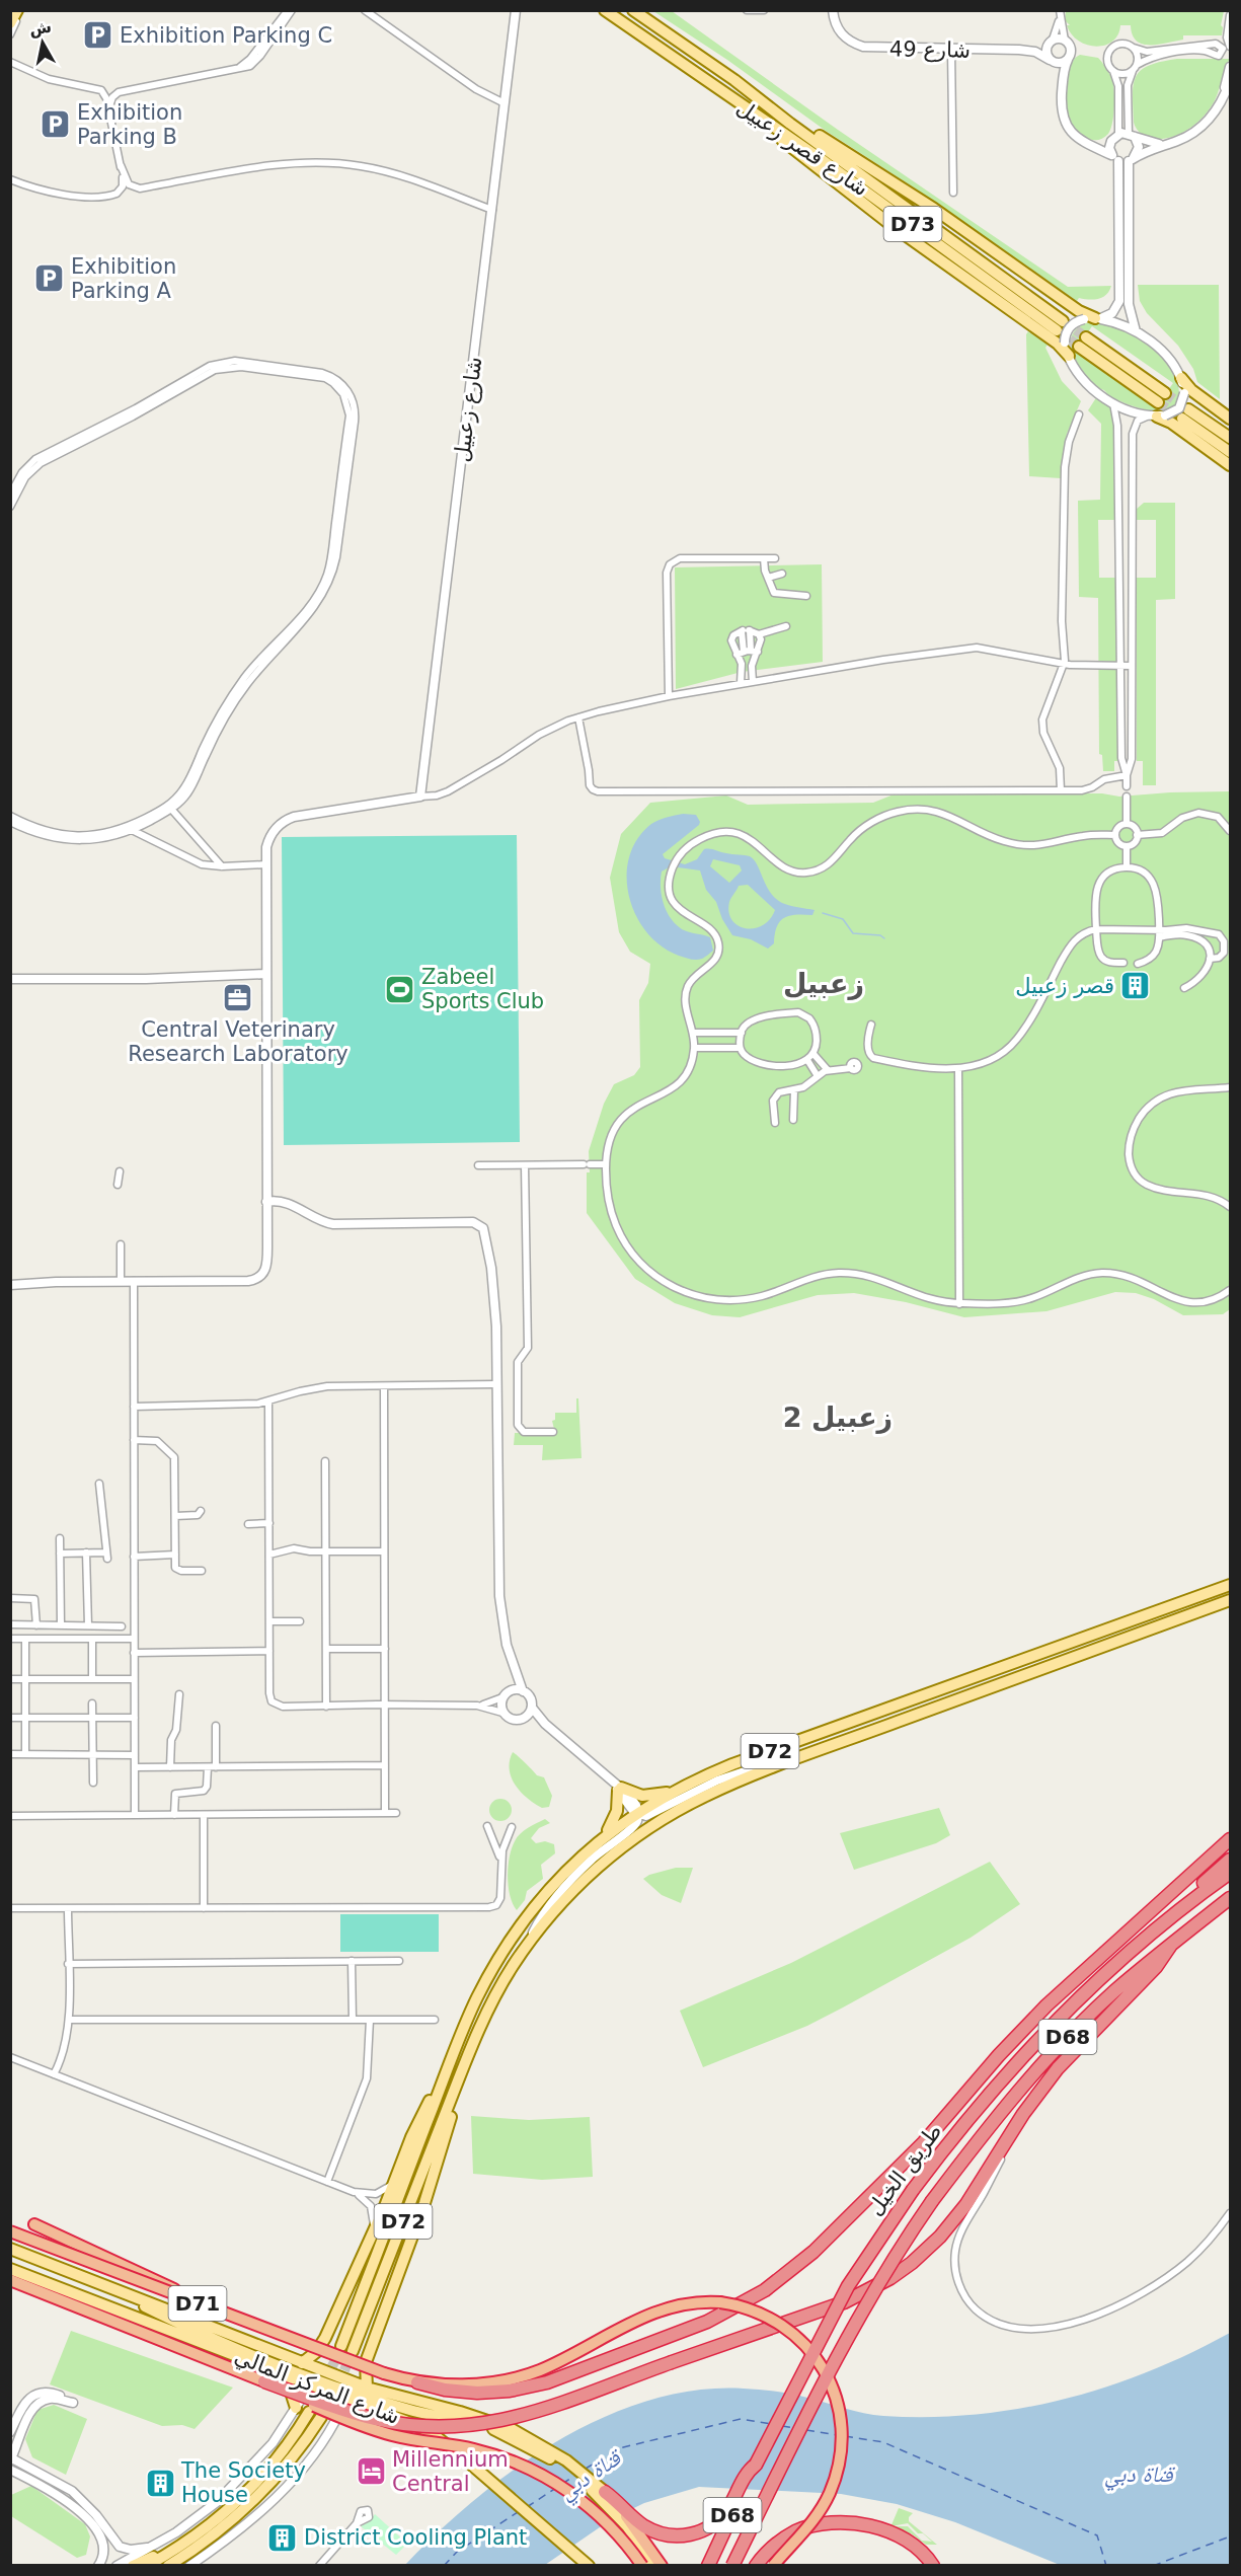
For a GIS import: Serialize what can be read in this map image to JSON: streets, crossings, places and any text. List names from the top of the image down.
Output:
{
  "streets": {
    "highway": ["D68", "طريق الخيل", "D71"],
    "main road": [
      "شارع قصر زعبيل",
      "D73",
      "D72",
      "شارع المركز المالي"
    ],
    "street": ["شارع 49", "شارع زعبيل"]
  },
  "districts": ["زعبيل", "زعبيل 2"],
  "water": ["قناة دبي"],
  "places": {
    "parking": ["Exhibition Parking C", "Exhibition Parking B", "Exhibition Parking A"],
    "building": ["قصر زعبيل", "The Society House", "District Cooling Plant"],
    "sports": ["Zabeel Sports Club"],
    "office": ["Central Veterinary Research Laboratory"],
    "hotel": ["Millennium Central"]
  },
  "north": "top"
}
